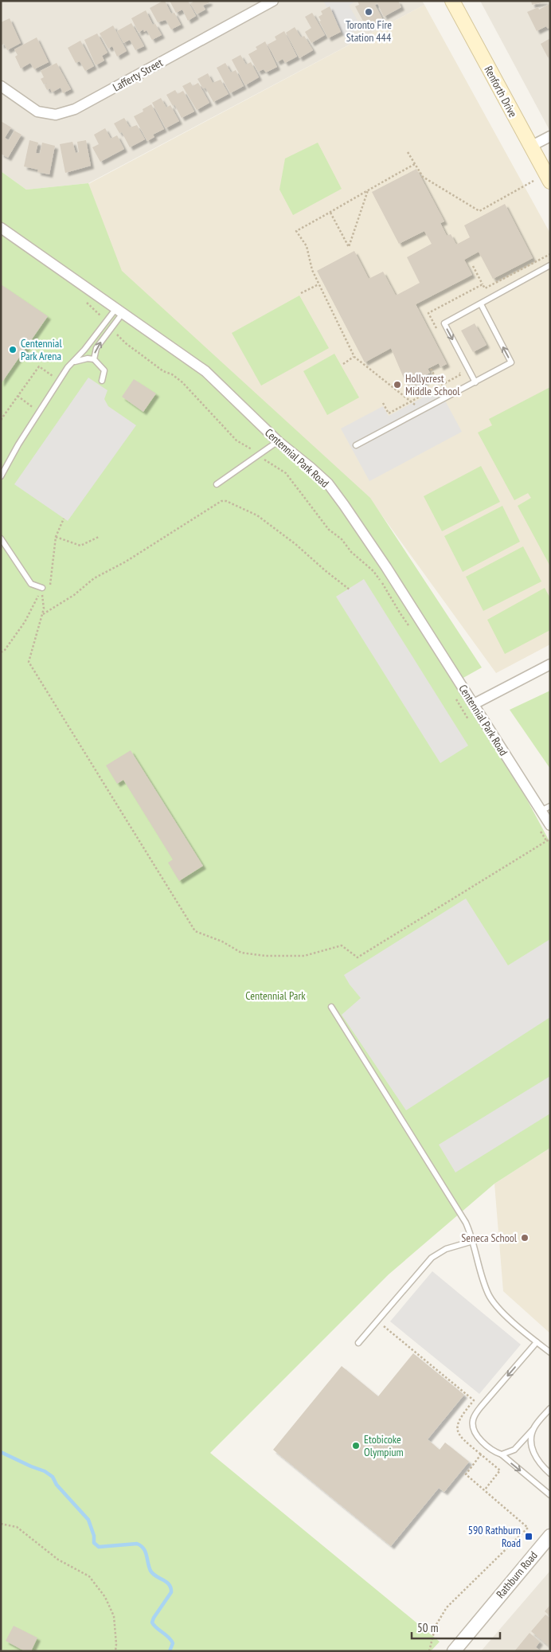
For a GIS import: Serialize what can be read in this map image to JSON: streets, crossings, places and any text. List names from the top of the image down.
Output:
{
  "streets": {
    "main road": ["Renforth Drive"],
    "street": ["Lafferty Street", "Centennial Park Road", "Rathburn Road"]
  },
  "parks": ["Centennial Park"],
  "places": {
    "other": [
      "Toronto Fire Station 444",
      "Centennial Park Arena",
      "Hollycrest Middle School",
      "Seneca School",
      "Etobicoke Olympium"
    ],
    "transit": ["590 Rathburn Road"]
  },
  "scale_bar": "50 m"
}
